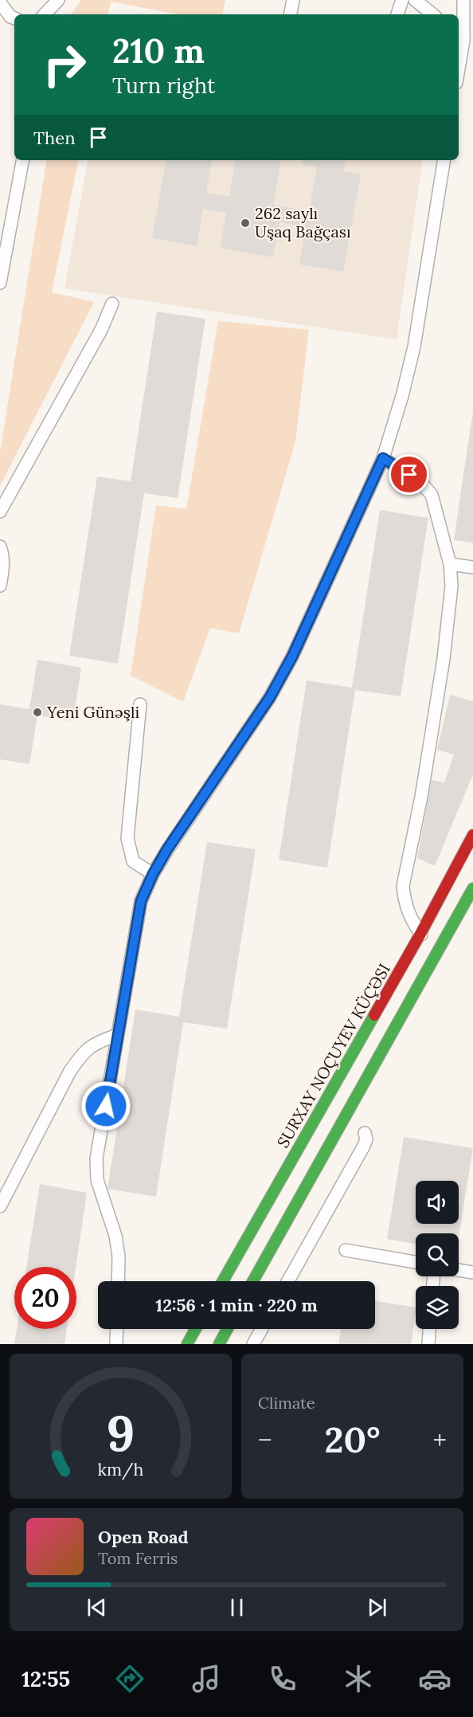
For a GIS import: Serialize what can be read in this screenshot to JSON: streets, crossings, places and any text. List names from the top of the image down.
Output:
{
  "streets": {
    "street": ["SURXAY NOÇUYEV KÜÇƏSI"]
  },
  "places": ["262 saylı Uşaq Bağçası", "Yeni Günəşli"],
  "page": {
    "turn": ["210 m", "Turn right"],
    "then": "Then",
    "limit": "20",
    "trip": "12:56 · 1 min · 220 m",
    "tile": "Climate",
    "heat": ["−", "20°", "+"],
    "song": ["Open Road", "Tom Ferris"],
    "tabs": "12:55",
    "gauge": ["9", "km/h"]
  }
}
